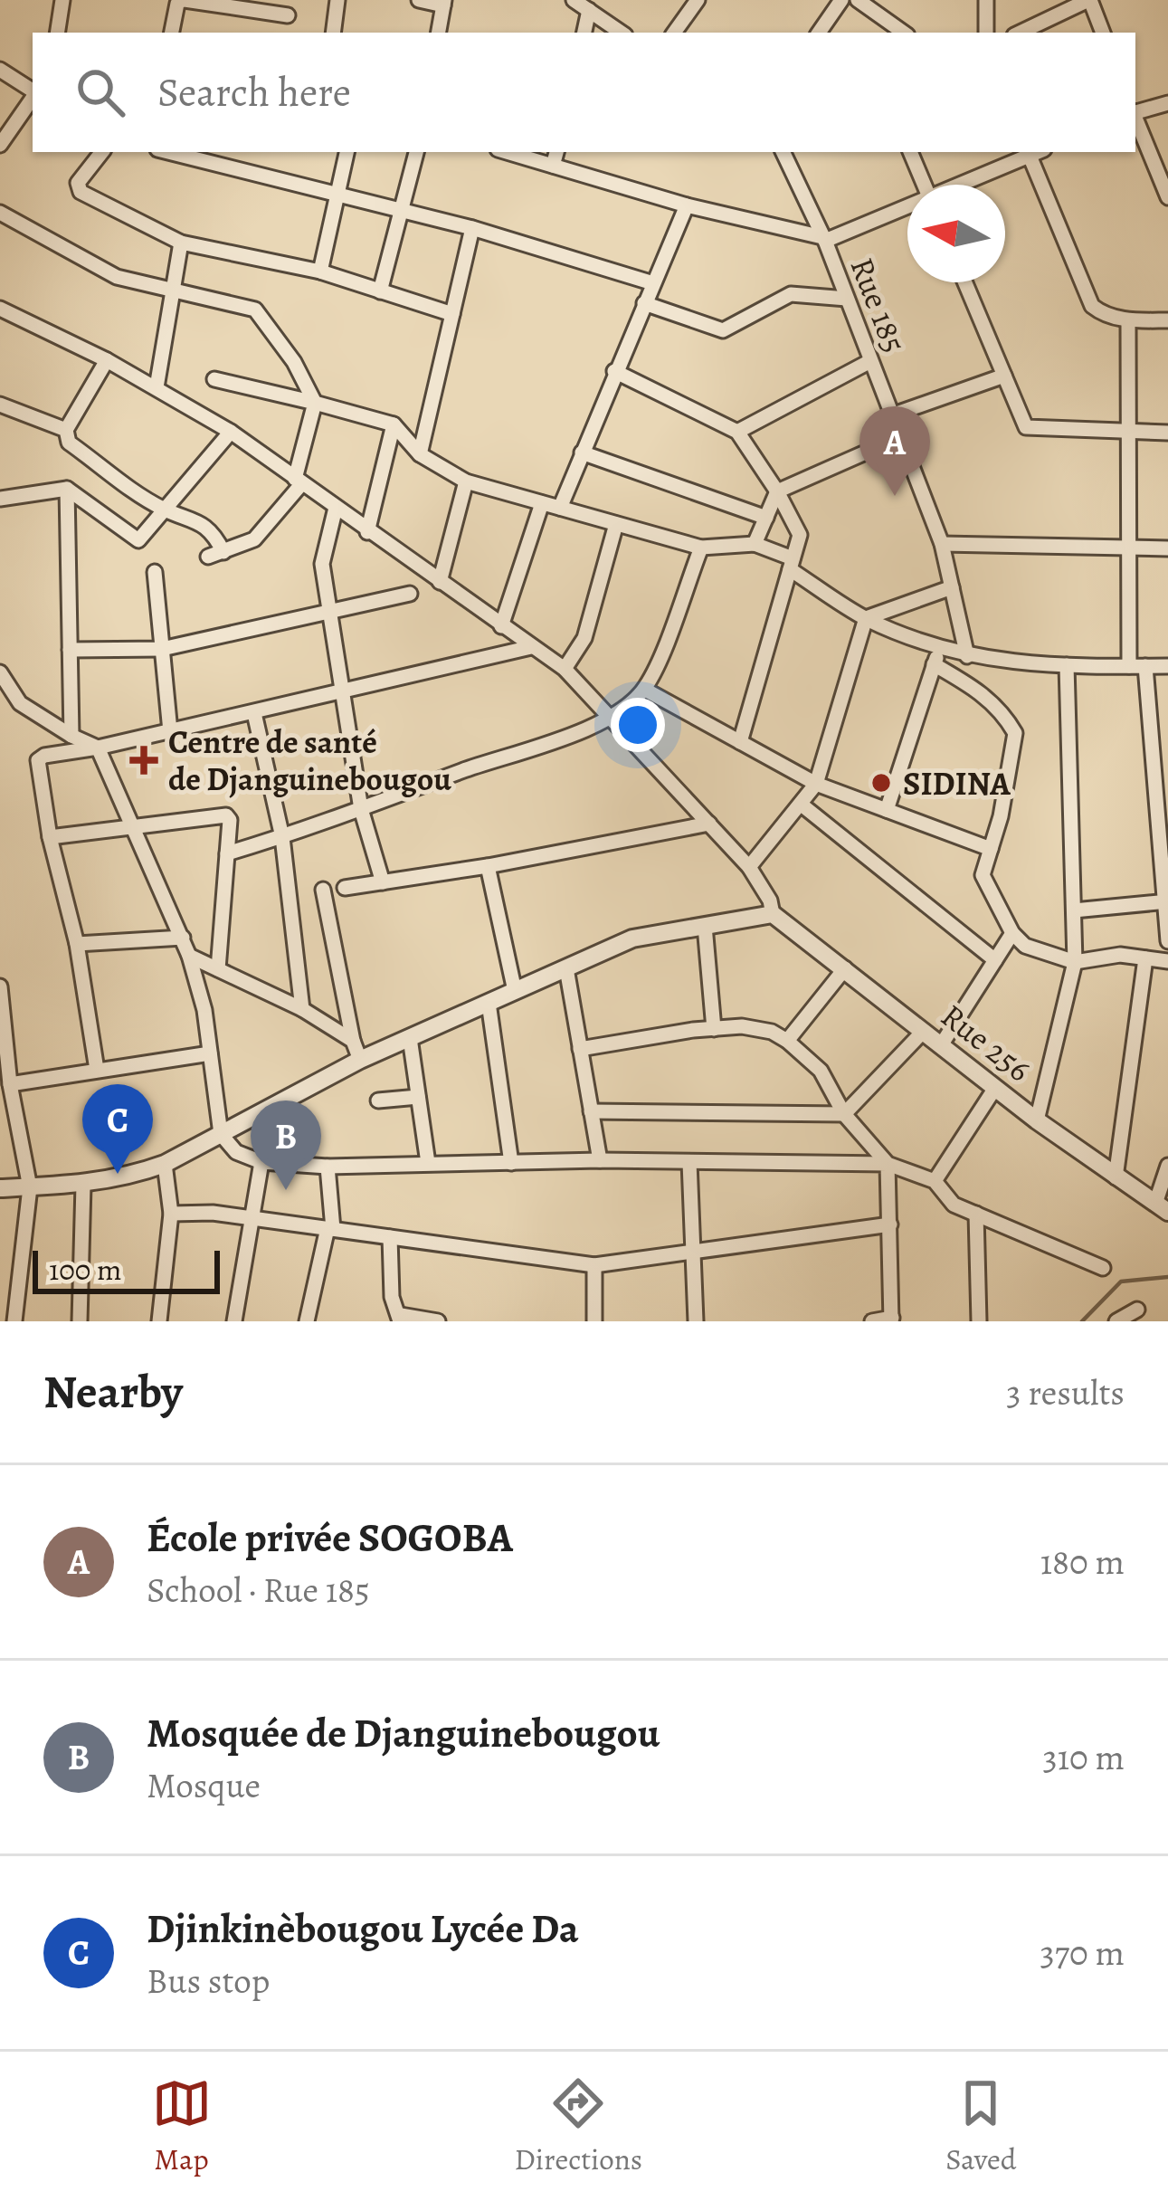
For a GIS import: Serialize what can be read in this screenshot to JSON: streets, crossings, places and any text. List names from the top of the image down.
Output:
{
  "streets": {
    "street": ["Rue 185", "Rue 256"]
  },
  "places": {
    "health": ["Centre de santé de Djanguinebougou"],
    "other": ["SIDINA"]
  },
  "scale_bar": "100 m",
  "north": "left",
  "page": {
    "search": "Search here",
    "pins": ["A", "C", "B"],
    "scale": "100 m",
    "heading": ["Nearby", "3 results"],
    "list": [
      {
        "mark": "A",
        "name": "École privée SOGOBA",
        "note": "School · Rue 185",
        "value": "180 m"
      },
      {
        "mark": "B",
        "name": "Mosquée de Djanguinebougou",
        "note": "Mosque",
        "value": "310 m"
      },
      {
        "mark": "C",
        "name": "Djinkinèbougou Lycée Da",
        "note": "Bus stop",
        "value": "370 m"
      }
    ],
    "nav": ["Map", "Directions", "Saved"]
  }
}
